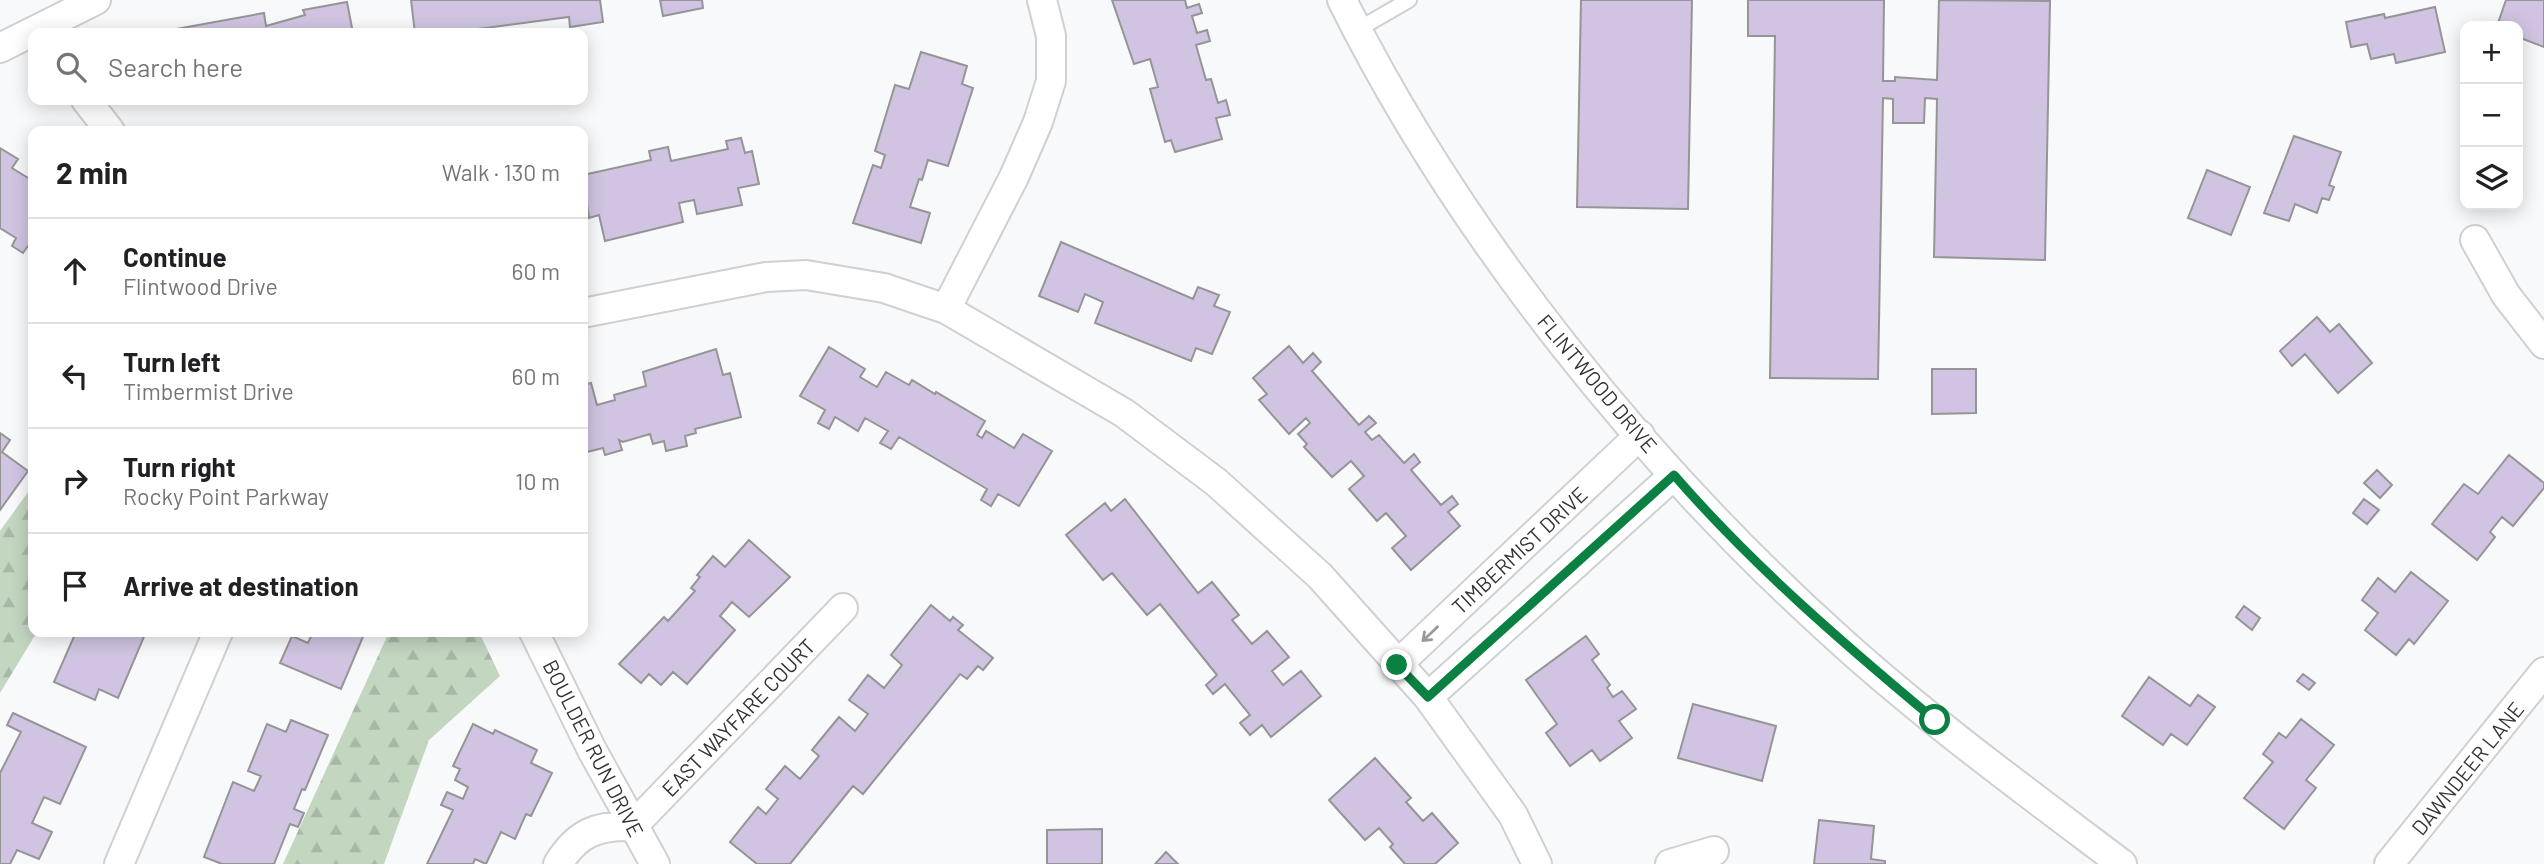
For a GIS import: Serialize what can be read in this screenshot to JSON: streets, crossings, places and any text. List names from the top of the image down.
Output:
{
  "streets": {
    "street": [
      "FLINTWOOD DRIVE",
      "TIMBERMIST DRIVE",
      "EAST WAYFARE COURT",
      "BOULDER RUN DRIVE",
      "DAWNDEER LANE"
    ]
  },
  "crossings": [
    ["FLINTWOOD DRIVE", "TIMBERMIST DRIVE"],
    ["EAST WAYFARE COURT", "BOULDER RUN DRIVE"]
  ],
  "page": {
    "map_buttons": ["+", "−"],
    "search": "Search here",
    "heading": ["2 min", "Walk · 130 m"],
    "list": [
      ["Continue", "Flintwood Drive", "60 m"],
      ["Turn left", "Timbermist Drive", "60 m"],
      ["Turn right", "Rocky Point Parkway", "10 m"],
      "Arrive at destination"
    ]
  }
}
